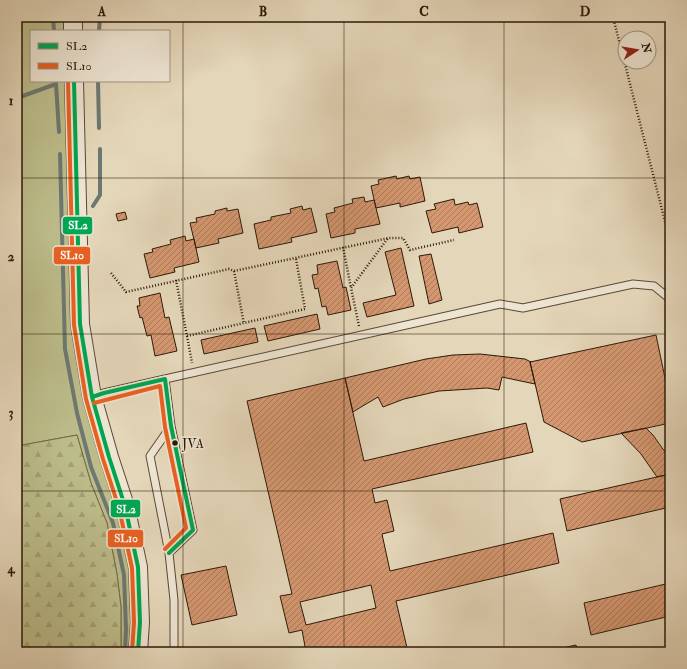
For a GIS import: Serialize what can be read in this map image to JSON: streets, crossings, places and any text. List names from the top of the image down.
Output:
{
  "places": ["JVA"],
  "lines": ["transit line SL2", "transit line SL10"],
  "legend": ["SL2", "SL10"],
  "north": "right",
  "grid": {
    "columns": [
      "A",
      "B",
      "C",
      "D"
    ],
    "rows": [
      "1",
      "2",
      "3",
      "4"
    ]
  }
}
